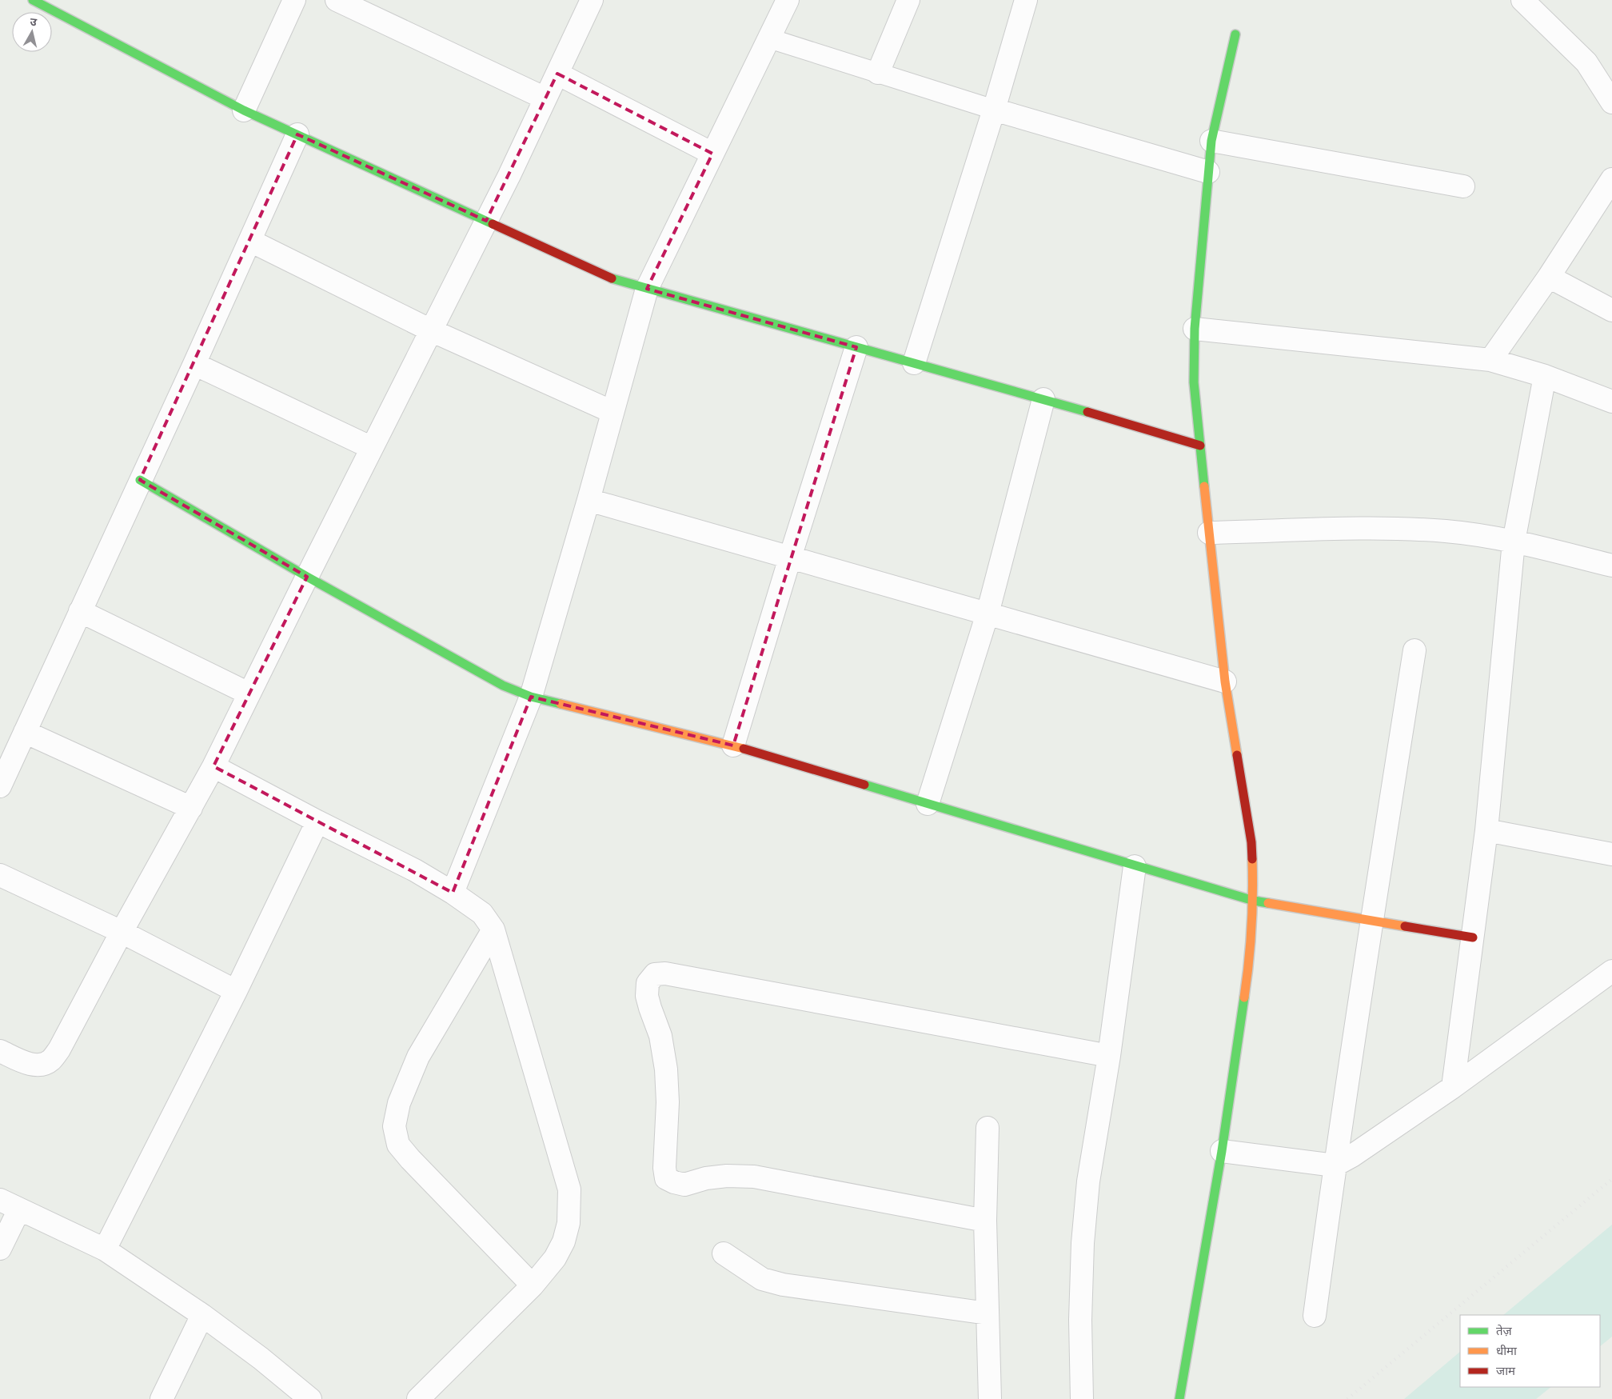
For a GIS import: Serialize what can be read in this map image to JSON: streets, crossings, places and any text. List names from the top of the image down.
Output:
{
  "legend": ["तेज़", "धीमा", "जाम"],
  "north": "top"
}
